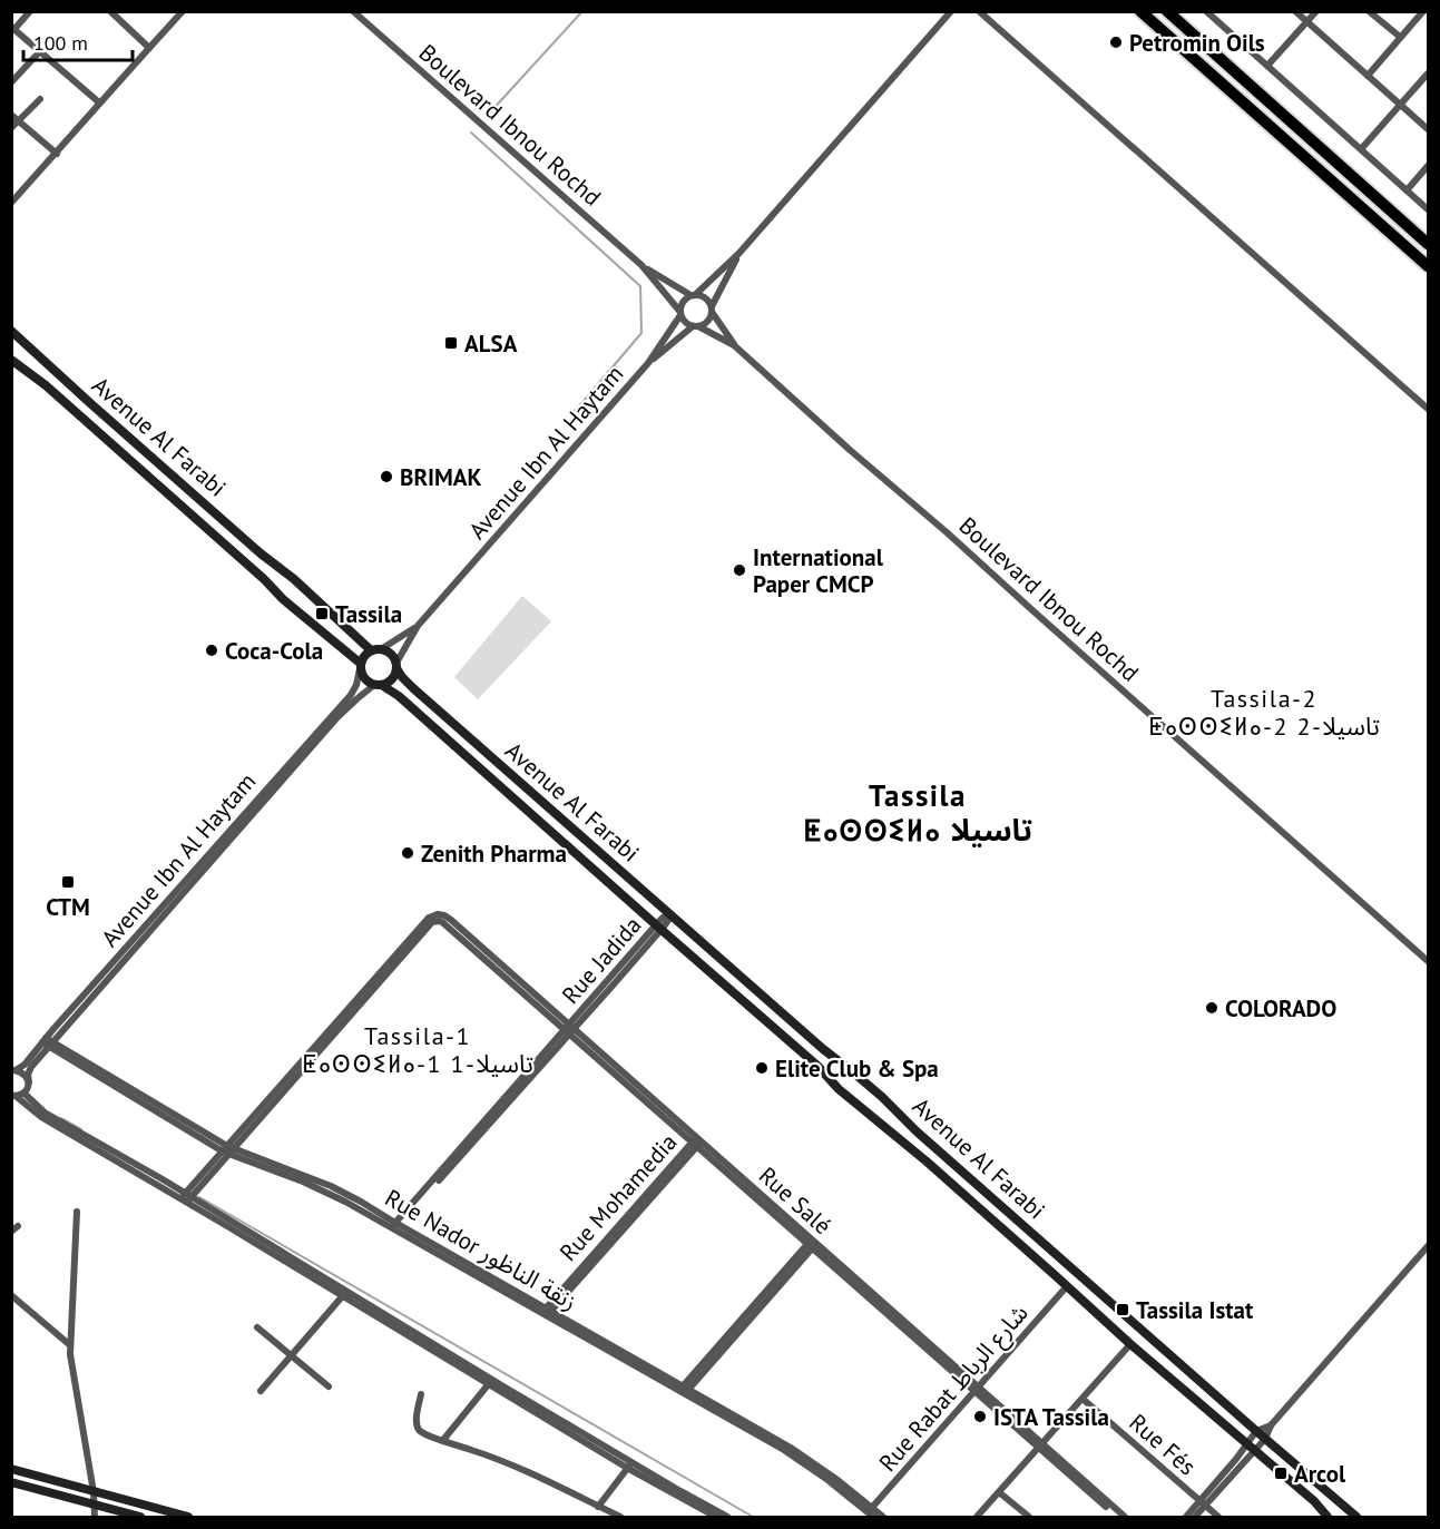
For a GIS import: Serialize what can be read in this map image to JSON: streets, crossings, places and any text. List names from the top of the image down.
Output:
{
  "streets": {
    "street": [
      "Boulevard Ibnou Rochd",
      "Avenue Al Farabi",
      "Avenue Ibn Al Haytam",
      "Rue Jadida",
      "Rue Mohamedia",
      "Rue Salé",
      "Rue Nador زنقة الناظور",
      "Rue Rabat شارع الرباط",
      "Rue Fés"
    ]
  },
  "crossings": [
    ["Boulevard Ibnou Rochd", "Avenue Ibn Al Haytam"],
    ["Avenue Al Farabi", "Avenue Ibn Al Haytam"],
    ["Avenue Al Farabi", "Rue Jadida"],
    ["Avenue Al Farabi", "Rue Rabat شارع الرباط"],
    ["Avenue Ibn Al Haytam", "Rue Nador زنقة الناظور"],
    ["Rue Jadida", "Rue Salé"],
    ["Rue Jadida", "Rue Nador زنقة الناظور"],
    ["Rue Mohamedia", "Rue Salé"],
    ["Rue Mohamedia", "Rue Nador زنقة الناظور"],
    ["Rue Salé", "Rue Nador زنقة الناظور"],
    ["Rue Salé", "Rue Rabat شارع الرباط"],
    ["Rue Nador زنقة الناظور", "Rue Rabat شارع الرباط"]
  ],
  "districts": ["Tassila-2 ⵟⴰⵙⵙⵉⵍⴰ-2 2-تاسيلا", "Tassila ⵟⴰⵙⵙⵉⵍⴰ تاسيلا", "Tassila-1 ⵟⴰⵙⵙⵉⵍⴰ-1 1-تاسيلا"],
  "places": {
    "other": [
      "Petromin Oils",
      "BRIMAK",
      "International Paper CMCP",
      "Coca-Cola",
      "Zenith Pharma",
      "COLORADO",
      "Elite Club & Spa",
      "ISTA Tassila"
    ],
    "transit": [
      "ALSA",
      "Tassila",
      "CTM",
      "Tassila Istat",
      "Arcol"
    ]
  },
  "scale_bar": "100 m"
}
